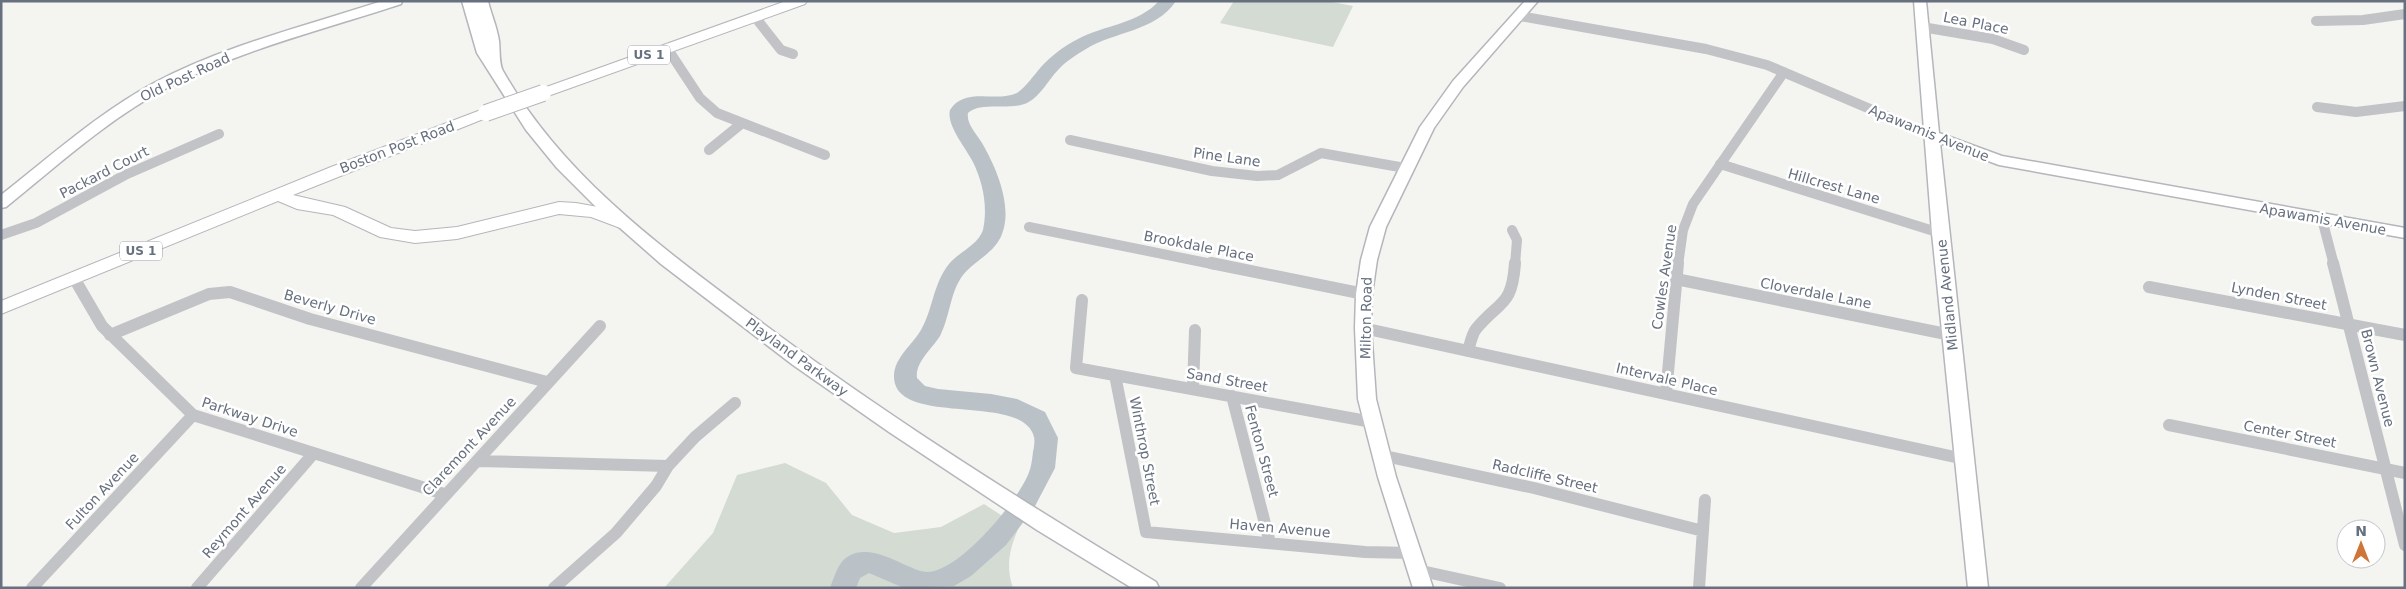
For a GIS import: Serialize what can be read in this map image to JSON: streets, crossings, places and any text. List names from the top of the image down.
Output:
{
  "streets": {
    "main road": ["US 1", "Boston Post Road"],
    "street": [
      "Lea Place",
      "Old Post Road",
      "Apawamis Avenue",
      "Pine Lane",
      "Packard Court",
      "Hillcrest Lane",
      "Brookdale Place",
      "Cowles Avenue",
      "Cloverdale Lane",
      "Midland Avenue",
      "Lynden Street",
      "Beverly Drive",
      "Milton Road",
      "Playland Parkway",
      "Brown Avenue",
      "Intervale Place",
      "Sand Street",
      "Parkway Drive",
      "Center Street",
      "Claremont Avenue",
      "Winthrop Street",
      "Fenton Street",
      "Radcliffe Street",
      "Fulton Avenue",
      "Reymont Avenue",
      "Haven Avenue"
    ]
  },
  "crossings": [
    ["Lea Place", "Midland Avenue"],
    ["Apawamis Avenue", "Cowles Avenue"],
    ["Apawamis Avenue", "Midland Avenue"],
    ["Apawamis Avenue", "Milton Road"],
    ["Apawamis Avenue", "Brown Avenue"],
    ["Boston Post Road", "Parkway Drive"],
    ["Pine Lane", "Milton Road"],
    ["Hillcrest Lane", "Cowles Avenue"],
    ["Hillcrest Lane", "Midland Avenue"],
    ["Brookdale Place", "Milton Road"],
    ["Cowles Avenue", "Cloverdale Lane"],
    ["Cowles Avenue", "Intervale Place"],
    ["Cloverdale Lane", "Midland Avenue"],
    ["Midland Avenue", "Intervale Place"],
    ["Lynden Street", "Brown Avenue"],
    ["Beverly Drive", "Parkway Drive"],
    ["Beverly Drive", "Claremont Avenue"],
    ["Milton Road", "Intervale Place"],
    ["Milton Road", "Sand Street"],
    ["Milton Road", "Radcliffe Street"],
    ["Milton Road", "Haven Avenue"],
    ["Brown Avenue", "Center Street"],
    ["Sand Street", "Winthrop Street"],
    ["Sand Street", "Fenton Street"],
    ["Parkway Drive", "Claremont Avenue"],
    ["Parkway Drive", "Fulton Avenue"],
    ["Parkway Drive", "Reymont Avenue"],
    ["Winthrop Street", "Haven Avenue"],
    ["Fenton Street", "Haven Avenue"]
  ],
  "north": "top"
}
